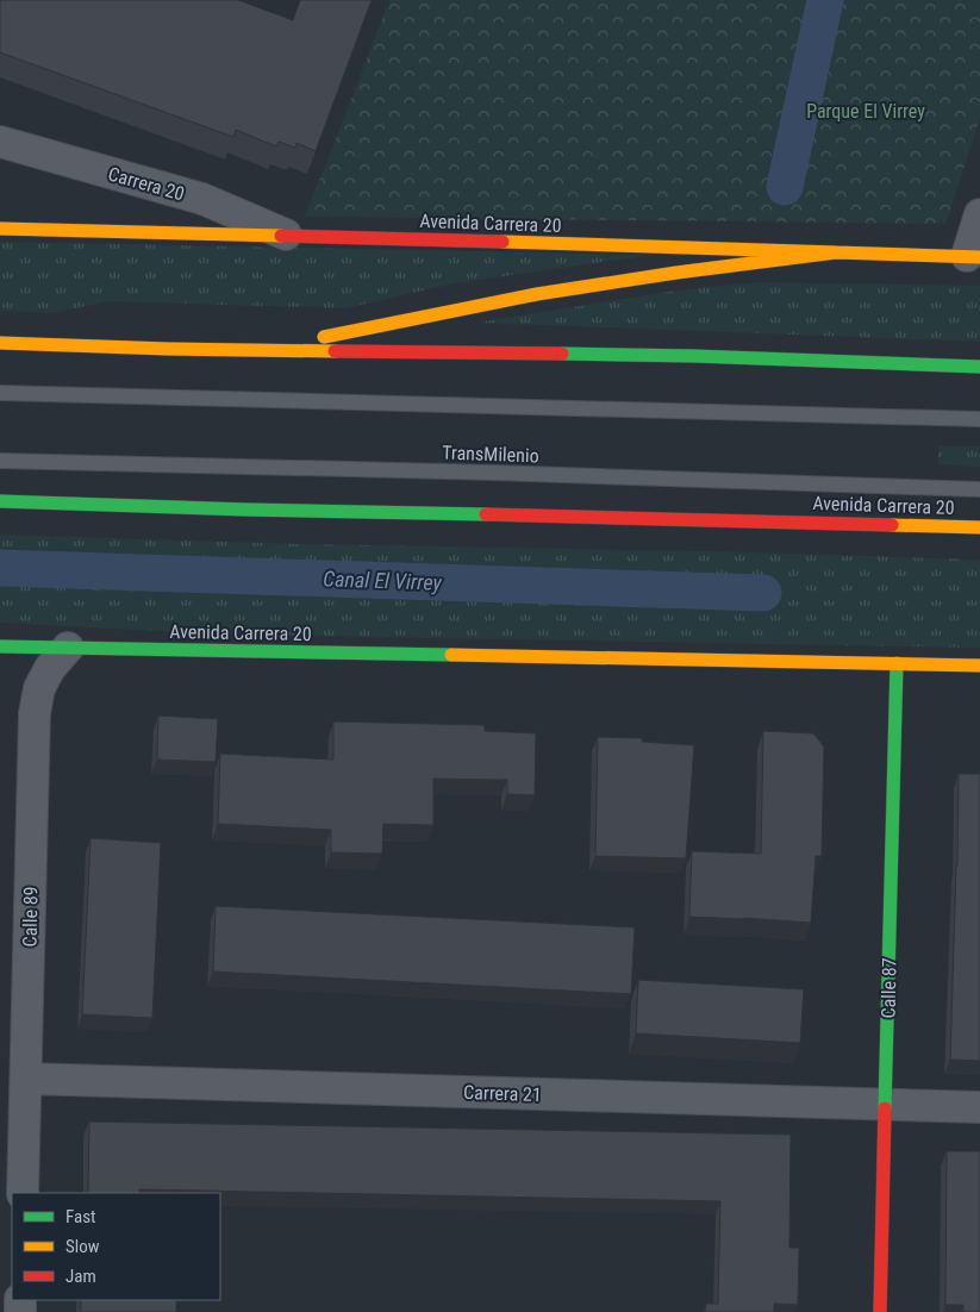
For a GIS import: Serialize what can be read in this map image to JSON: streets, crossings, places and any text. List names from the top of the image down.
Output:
{
  "streets": {
    "main road": ["Avenida Carrera 20", "Calle 87"],
    "street": ["Carrera 20", "Calle 89", "Carrera 21"],
    "lane": ["TransMilenio"]
  },
  "crossings": [
    ["Carrera 20", "Avenida Carrera 20"],
    ["Avenida Carrera 20", "Calle 89"],
    ["Avenida Carrera 20", "Calle 87"],
    ["Calle 89", "Carrera 21"],
    ["Calle 87", "Carrera 21"]
  ],
  "water": ["Canal El Virrey"],
  "parks": ["Parque El Virrey"],
  "legend": ["Fast", "Slow", "Jam"]
}
